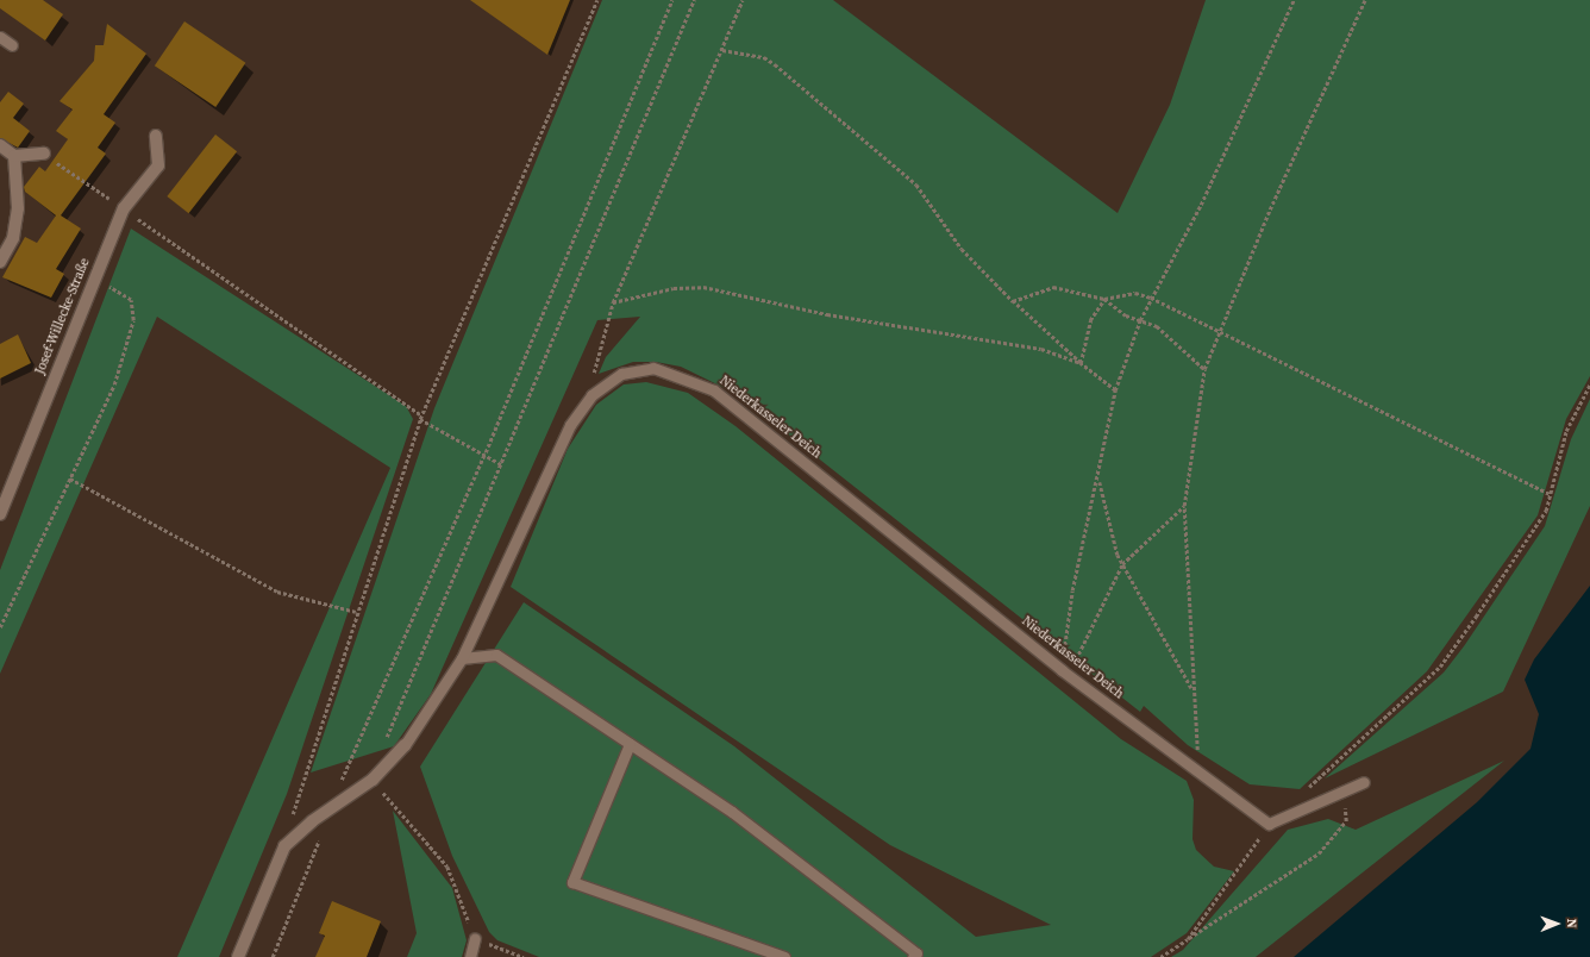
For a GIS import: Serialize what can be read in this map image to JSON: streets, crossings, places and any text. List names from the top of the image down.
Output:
{
  "streets": {
    "street": ["Josef-Willecke-Straße", "Niederkasseler Deich"]
  },
  "north": "right"
}
